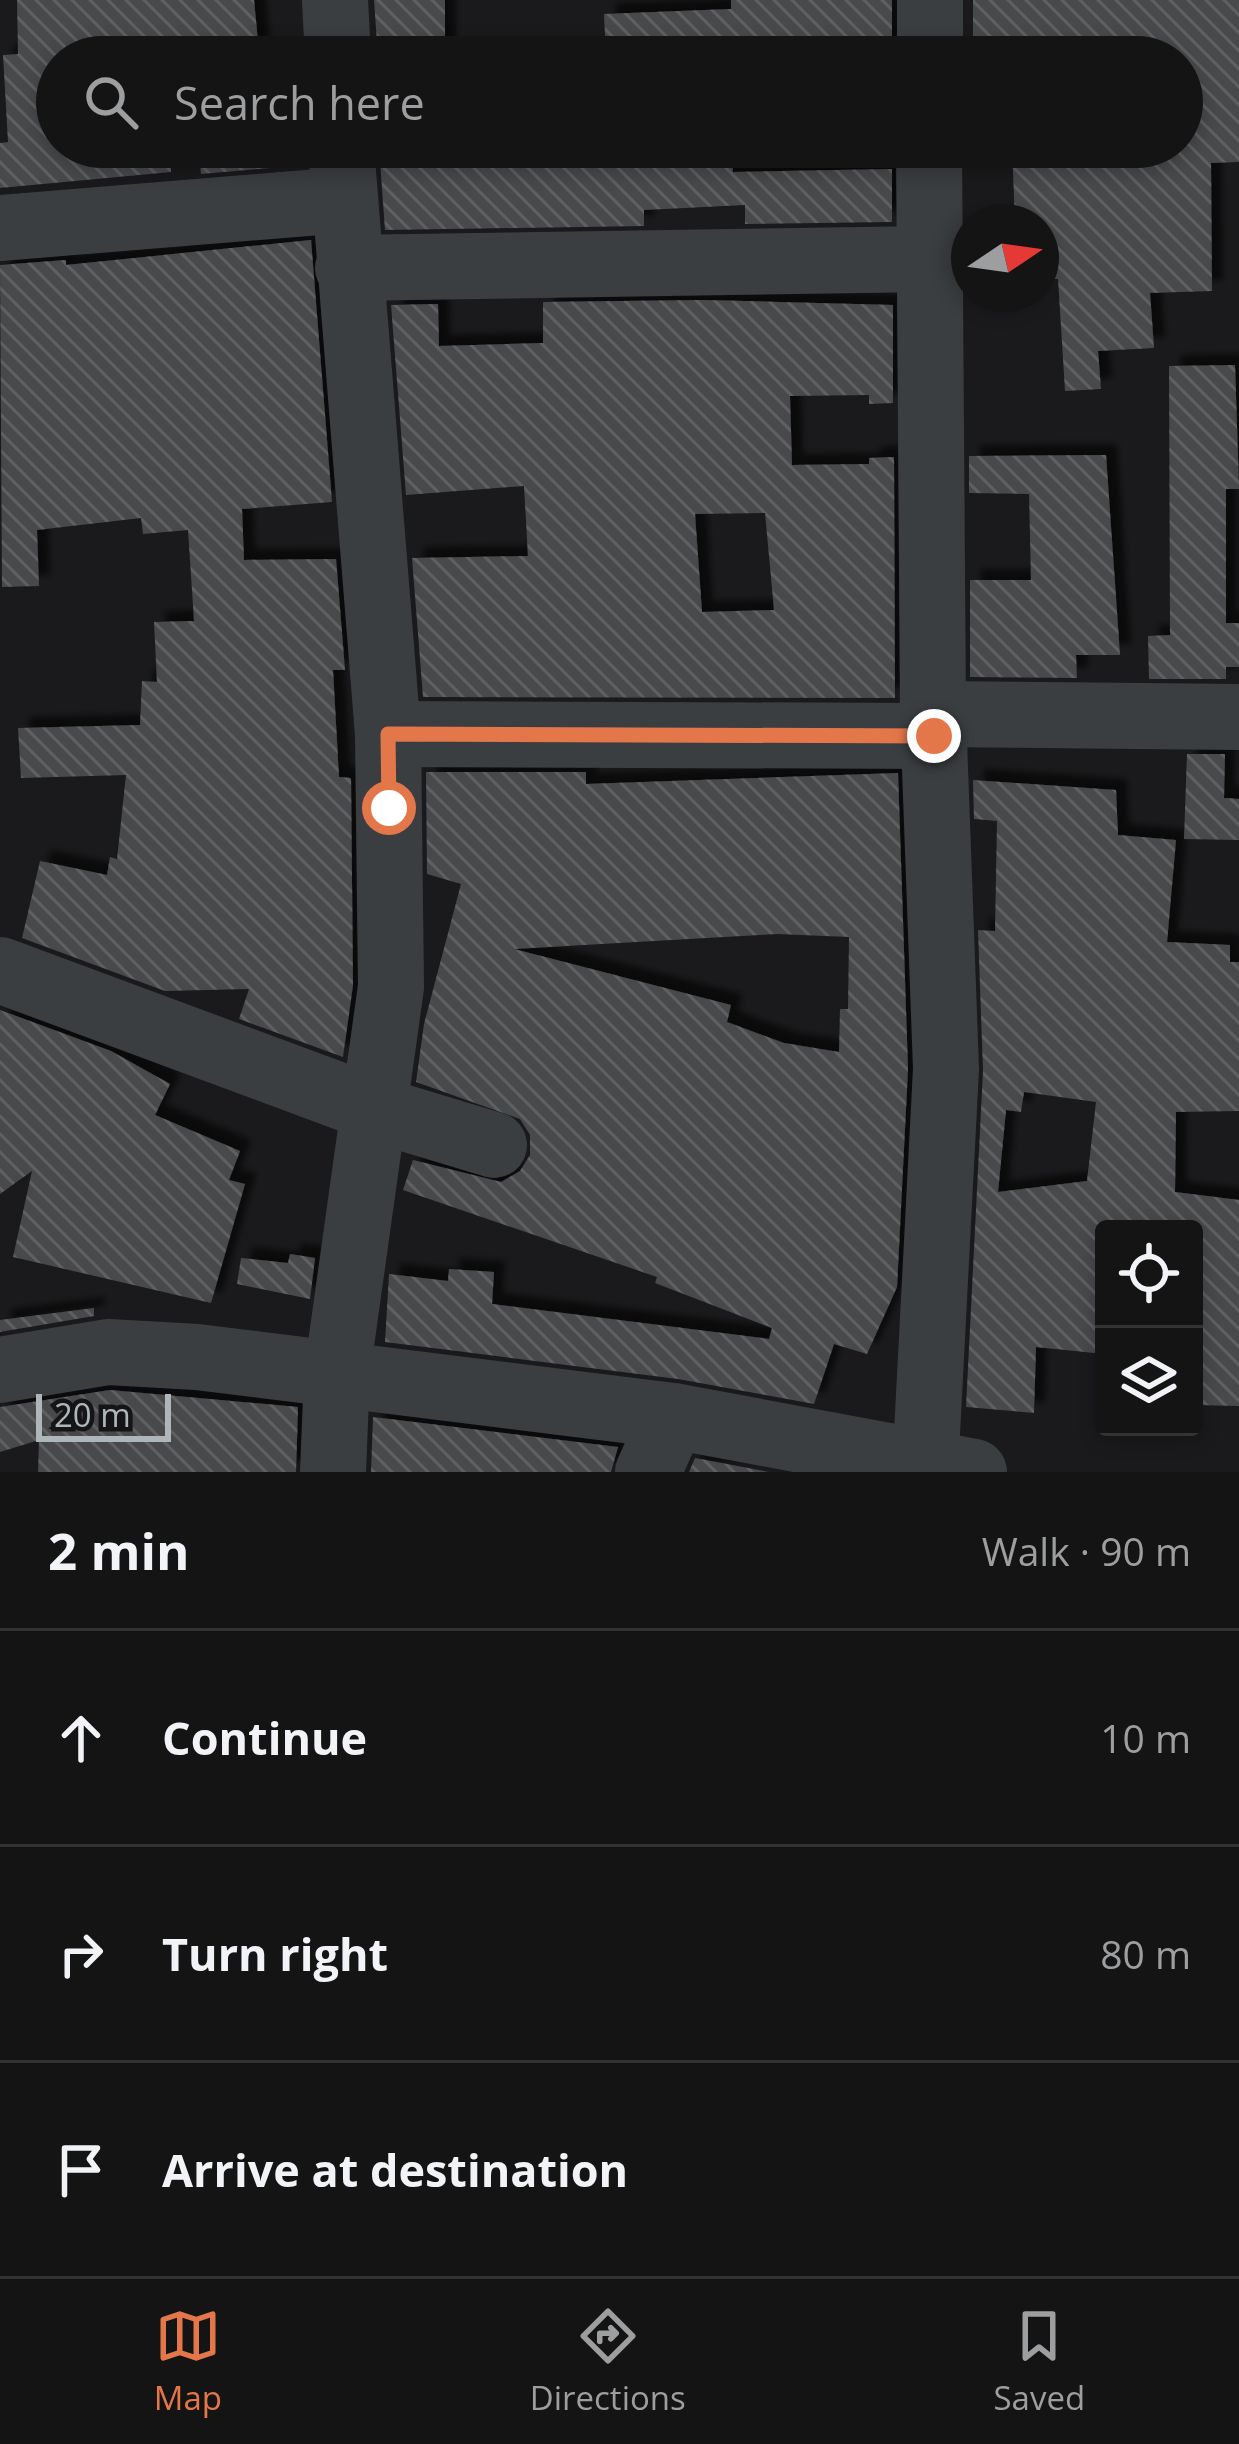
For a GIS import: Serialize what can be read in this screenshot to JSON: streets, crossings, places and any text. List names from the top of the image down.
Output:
{
  "scale_bar": "20 m",
  "north": "right",
  "page": {
    "search": "Search here",
    "scale": "20 m",
    "heading": ["2 min", "Walk · 90 m"],
    "list": [
      ["Continue", "10 m"],
      ["Turn right", "80 m"],
      "Arrive at destination"
    ],
    "nav": ["Map", "Directions", "Saved"]
  }
}
